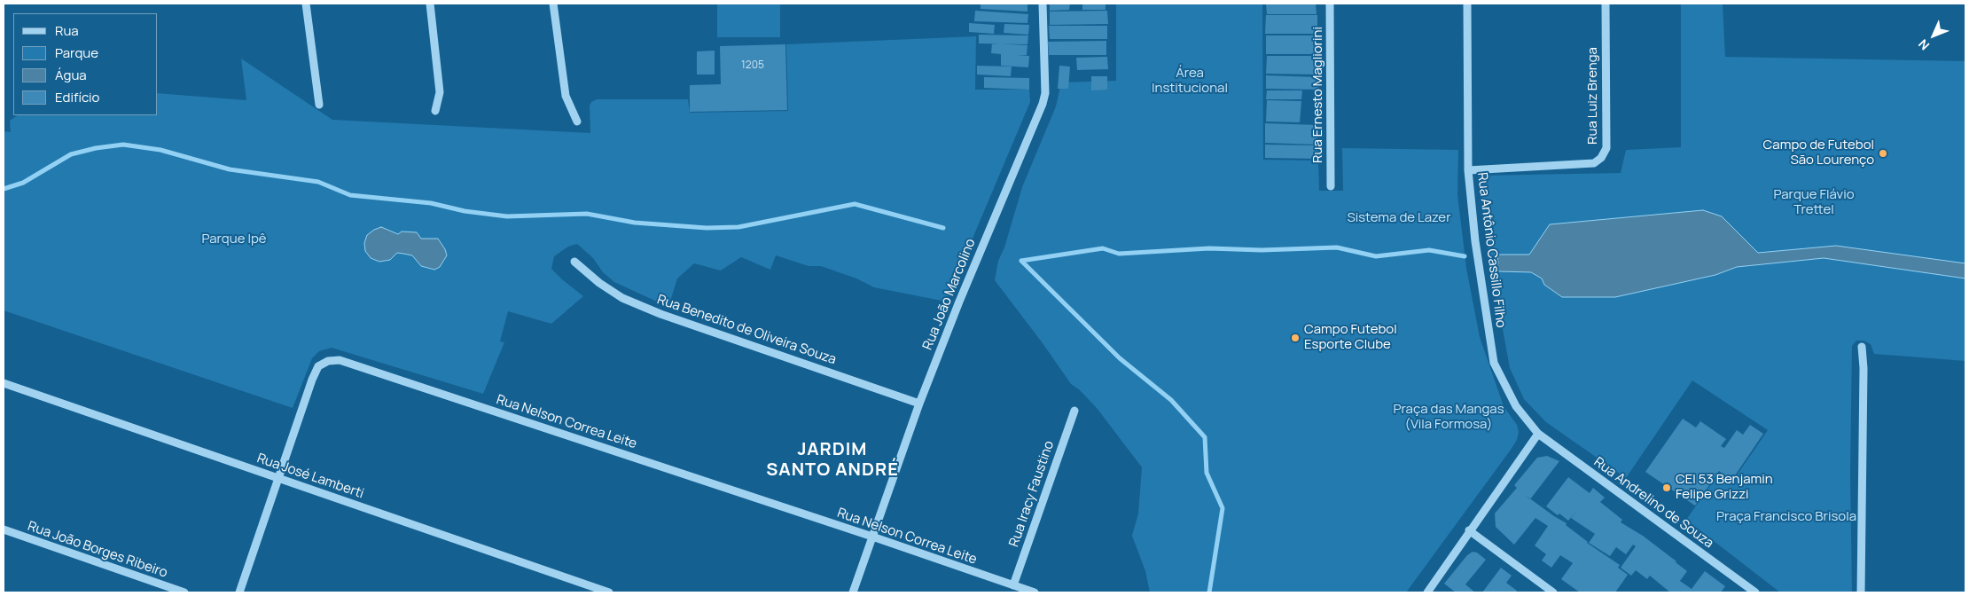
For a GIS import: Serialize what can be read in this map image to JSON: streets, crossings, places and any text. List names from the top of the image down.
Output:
{
  "streets": {
    "street": [
      "Rua Ernesto Magliorini",
      "Rua Luiz Brenga",
      "Rua Antônio Cassillo Filho",
      "Rua João Marcolino",
      "Rua Benedito de Oliveira Souza",
      "Rua Nelson Correa Leite",
      "Rua José Lamberti",
      "Rua Iracy Faustino",
      "Rua Andrelino de Souza",
      "Rua João Borges Ribeiro"
    ]
  },
  "crossings": [
    ["Rua Luiz Brenga", "Rua Antônio Cassillo Filho"],
    ["Rua Antônio Cassillo Filho", "Rua Andrelino de Souza"],
    ["Rua João Marcolino", "Rua Benedito de Oliveira Souza"],
    ["Rua João Marcolino", "Rua Nelson Correa Leite"],
    ["Rua Nelson Correa Leite", "Rua José Lamberti"],
    ["Rua Nelson Correa Leite", "Rua Iracy Faustino"]
  ],
  "districts": ["JARDIM SANTO ANDRÉ"],
  "parks": [
    "Área Institucional",
    "Parque Flávio Trettel",
    "Sistema de Lazer",
    "Parque Ipê",
    "Praça das Mangas (Vila Formosa)",
    "Praça Francisco Brisola"
  ],
  "places": ["Campo de Futebol São Lourenço", "Campo Futebol Esporte Clube", "CEI 53 Benjamin Felipe Grizzi"],
  "house_numbers": ["1205"],
  "legend": [
    "Rua",
    "Parque",
    "Água",
    "Edifício"
  ],
  "north": "bottom left"
}
